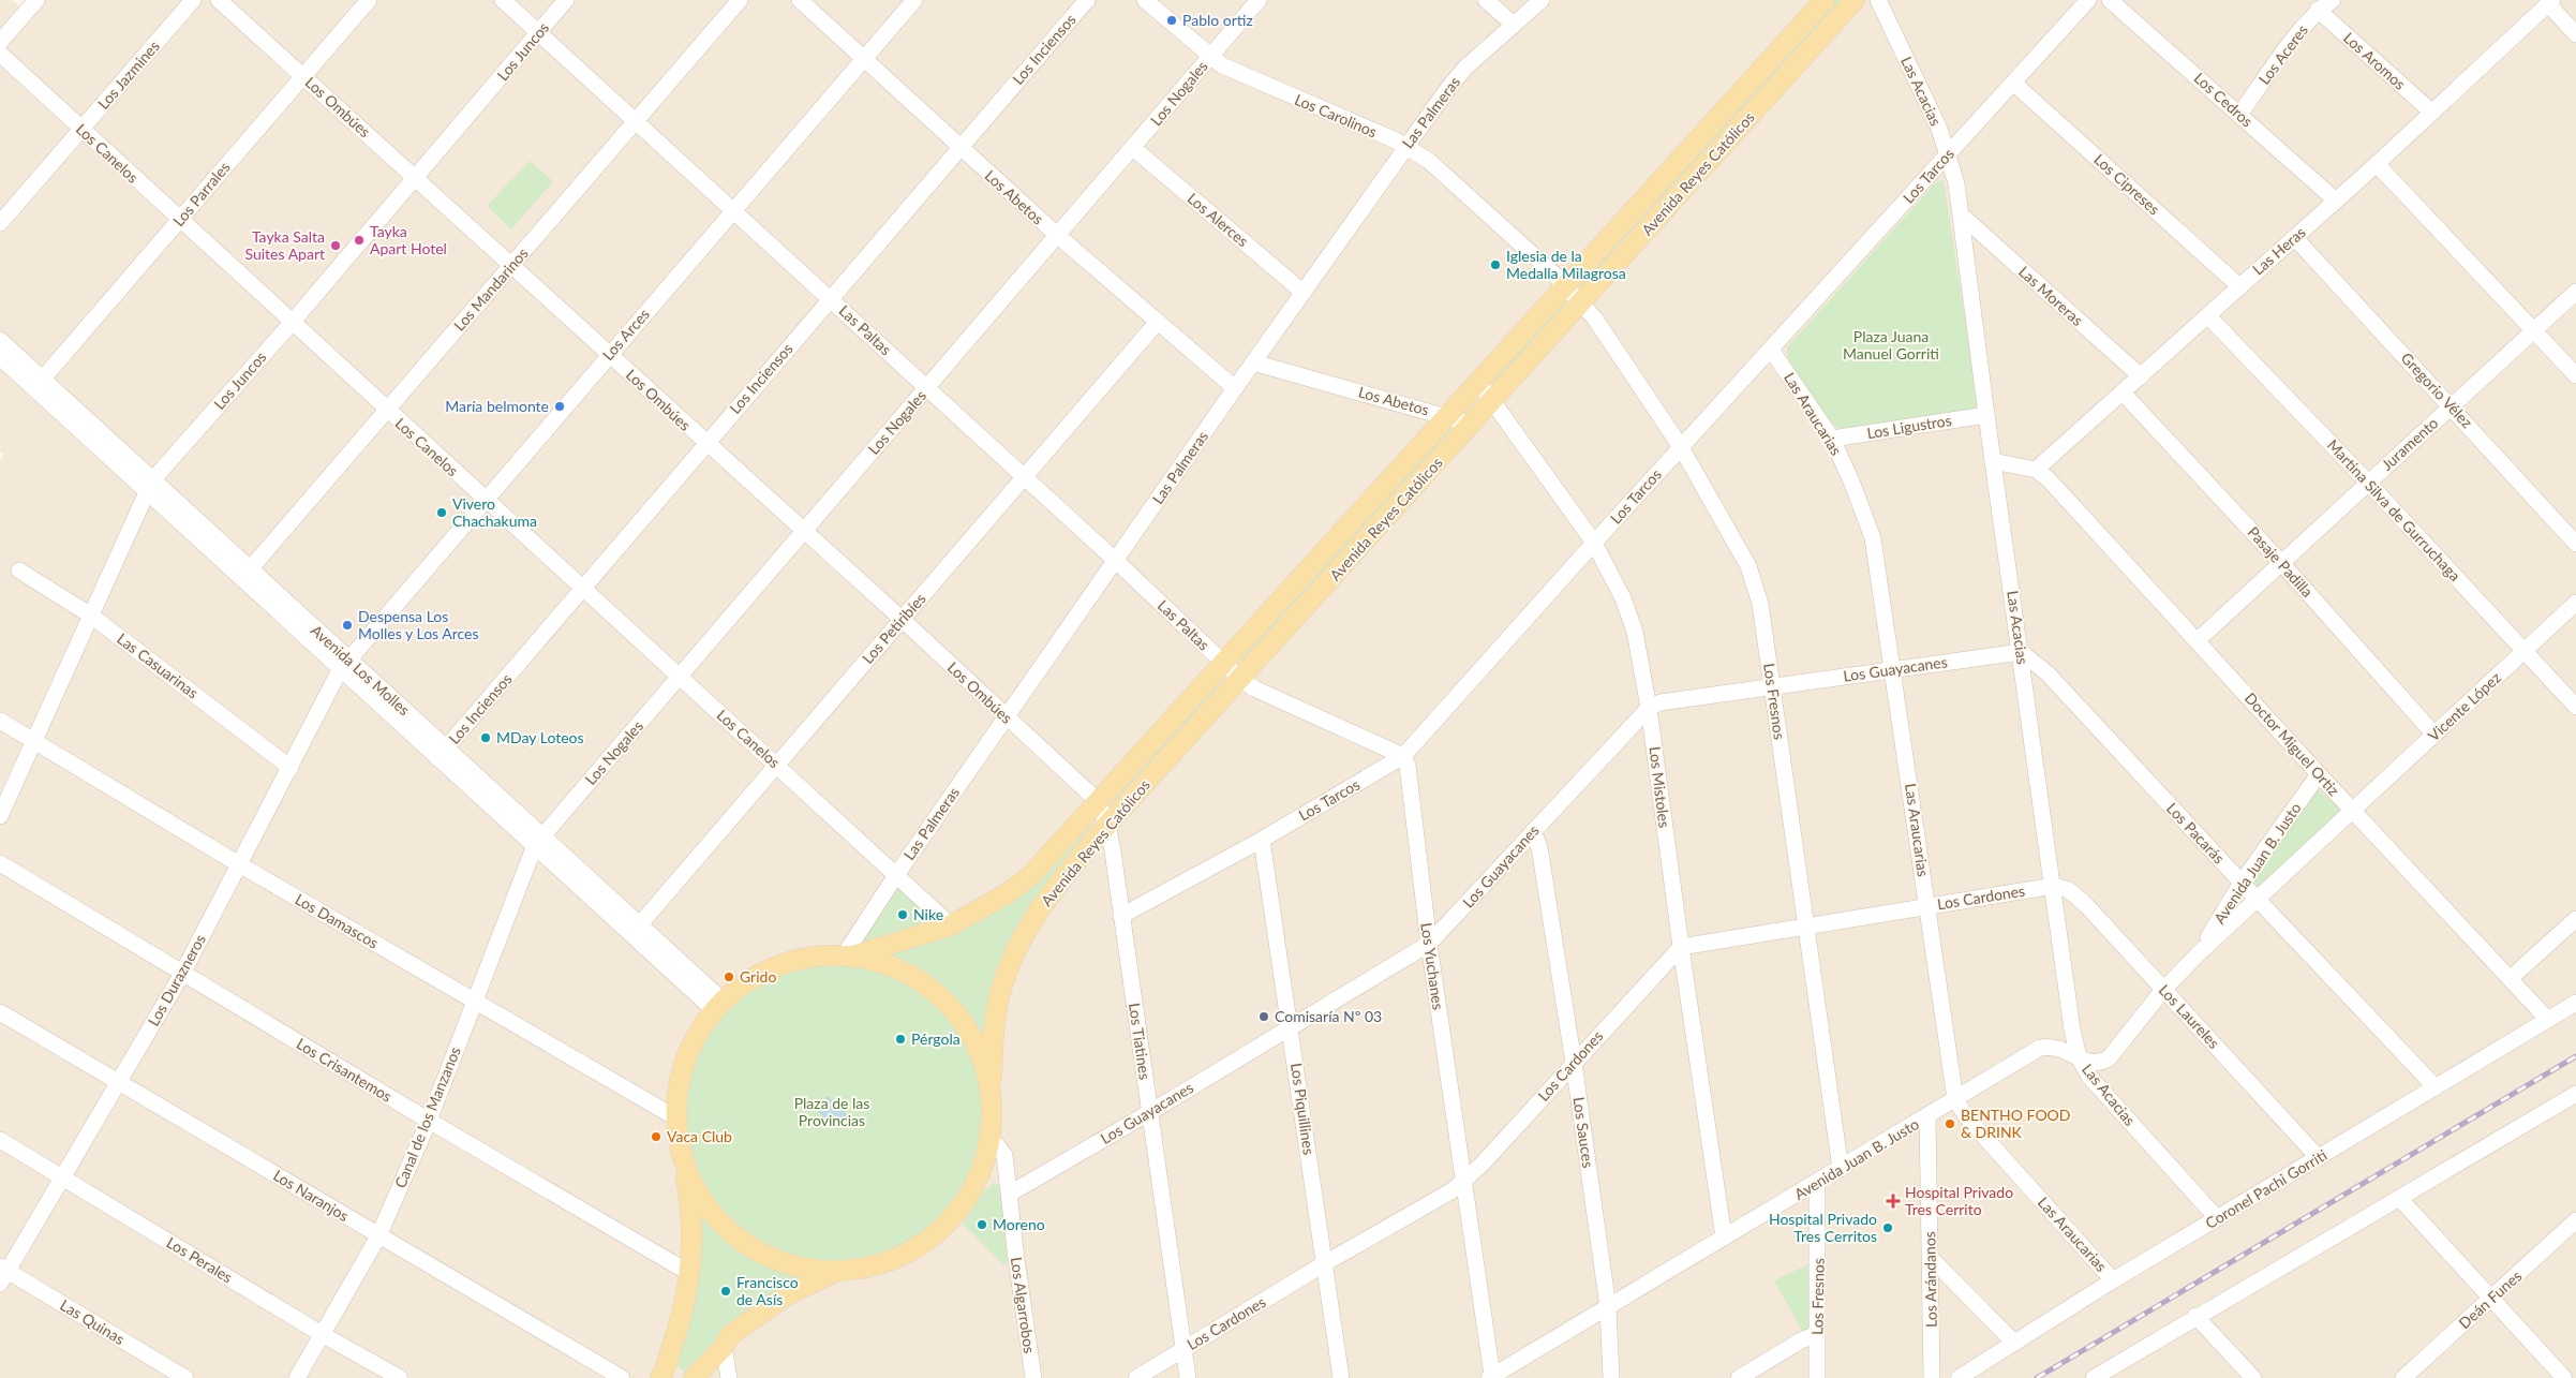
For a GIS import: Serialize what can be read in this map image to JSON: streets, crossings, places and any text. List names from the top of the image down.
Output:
{
  "streets": {
    "main road": ["Avenida Reyes Católicos"],
    "street": [
      "Los Inciensos",
      "Los Juncos",
      "Los Aceres",
      "Los Aromos",
      "Los Jazmines",
      "Las Acacias",
      "Los Nogales",
      "Los Cedros",
      "Los Ombúes",
      "Las Palmeras",
      "Los Carolinos",
      "Los Canelos",
      "Los Tarcos",
      "Los Cipreses",
      "Los Parrales",
      "Los Abetos",
      "Los Alerces",
      "Las Heras",
      "Los Mandarinos",
      "Las Moreras",
      "Las Paltas",
      "Los Arces",
      "Gregorio Vélez",
      "Las Araucarias",
      "Los Ligustros",
      "Juramento",
      "Martina Silva de Gurruchaga",
      "Pasaje Padilla",
      "Los Petiribíes",
      "Las Casuarinas",
      "Los Guayacanes",
      "Avenida Los Molles",
      "Los Fresnos",
      "Vicente López",
      "Doctor Miguel Ortiz",
      "Los Mistoles",
      "Los Pacarás",
      "Avenida Juan B. Justo",
      "Los Cardones",
      "Los Damascos",
      "Los Yuchanes",
      "Los Durazneros",
      "Los Laureles",
      "Los Tiatines",
      "Los Crisantemos",
      "Los Piquillines",
      "Canal de los Manzanos",
      "Los Sauces",
      "Coronel Pachi Gorriti",
      "Los Naranjos",
      "Los Perales",
      "Los Arándanos",
      "Deán Funes",
      "Los Algarrobos",
      "Las Quinas"
    ]
  },
  "crossings": [
    ["Los Inciensos", "Los Ombúes"],
    ["Los Inciensos", "Los Canelos"],
    ["Los Inciensos", "Los Abetos"],
    ["Los Inciensos", "Las Paltas"],
    ["Los Inciensos", "Avenida Los Molles"],
    ["Los Juncos", "Los Ombúes"],
    ["Los Juncos", "Los Canelos"],
    ["Los Juncos", "Las Paltas"],
    ["Los Juncos", "Las Casuarinas"],
    ["Los Juncos", "Avenida Los Molles"],
    ["Los Juncos", "Los Damascos"],
    ["Los Aceres", "Los Aromos"],
    ["Los Aceres", "Los Cedros"],
    ["Los Aromos", "Las Heras"],
    ["Los Jazmines", "Los Canelos"],
    ["Las Acacias", "Los Tarcos"],
    ["Las Acacias", "Las Moreras"],
    ["Las Acacias", "Los Ligustros"],
    ["Las Acacias", "Los Guayacanes"],
    ["Las Acacias", "Los Pacarás"],
    ["Las Acacias", "Avenida Juan B. Justo"],
    ["Las Acacias", "Los Cardones"],
    ["Las Acacias", "Los Laureles"],
    ["Las Acacias", "Coronel Pachi Gorriti"],
    ["Los Nogales", "Los Ombúes"],
    ["Los Nogales", "Los Carolinos"],
    ["Los Nogales", "Los Canelos"],
    ["Los Nogales", "Los Abetos"],
    ["Los Nogales", "Los Alerces"],
    ["Los Nogales", "Las Paltas"],
    ["Los Nogales", "Avenida Los Molles"],
    ["Los Nogales", "Canal de los Manzanos"],
    ["Los Cedros", "Las Heras"],
    ["Los Ombúes", "Las Palmeras"],
    ["Los Ombúes", "Avenida Reyes Católicos"],
    ["Los Ombúes", "Los Parrales"],
    ["Los Ombúes", "Los Mandarinos"],
    ["Los Ombúes", "Los Arces"],
    ["Los Ombúes", "Los Petiribíes"],
    ["Los Ombúes", "Los Tiatines"],
    ["Las Palmeras", "Los Carolinos"],
    ["Las Palmeras", "Los Canelos"],
    ["Las Palmeras", "Avenida Reyes Católicos"],
    ["Las Palmeras", "Los Abetos"],
    ["Las Palmeras", "Los Alerces"],
    ["Las Palmeras", "Las Paltas"],
    ["Los Carolinos", "Avenida Reyes Católicos"],
    ["Los Carolinos", "Los Fresnos"],
    ["Los Canelos", "Avenida Reyes Católicos"],
    ["Los Canelos", "Los Parrales"],
    ["Los Canelos", "Los Mandarinos"],
    ["Los Canelos", "Los Arces"],
    ["Los Canelos", "Los Petiribíes"],
    ["Avenida Reyes Católicos", "Los Abetos"],
    ["Avenida Reyes Católicos", "Las Paltas"],
    ["Avenida Reyes Católicos", "Los Fresnos"],
    ["Avenida Reyes Católicos", "Los Mistoles"],
    ["Avenida Reyes Católicos", "Los Tiatines"],
    ["Los Tarcos", "Los Cipreses"],
    ["Los Tarcos", "Las Araucarias"],
    ["Los Tarcos", "Los Fresnos"],
    ["Los Tarcos", "Los Mistoles"],
    ["Los Tarcos", "Los Yuchanes"],
    ["Los Tarcos", "Los Tiatines"],
    ["Los Tarcos", "Los Piquillines"],
    ["Los Cipreses", "Las Heras"],
    ["Los Parrales", "Avenida Los Molles"],
    ["Los Abetos", "Los Arces"],
    ["Los Abetos", "Los Petiribíes"],
    ["Las Heras", "Las Moreras"],
    ["Las Heras", "Gregorio Vélez"],
    ["Las Heras", "Martina Silva de Gurruchaga"],
    ["Las Heras", "Pasaje Padilla"],
    ["Las Heras", "Doctor Miguel Ortiz"],
    ["Los Mandarinos", "Las Paltas"],
    ["Los Mandarinos", "Avenida Los Molles"],
    ["Las Paltas", "Los Arces"],
    ["Las Paltas", "Los Petiribíes"],
    ["Los Arces", "Avenida Los Molles"],
    ["Los Arces", "Los Durazneros"],
    ["Gregorio Vélez", "Juramento"],
    ["Las Araucarias", "Los Ligustros"],
    ["Las Araucarias", "Los Guayacanes"],
    ["Las Araucarias", "Avenida Juan B. Justo"],
    ["Las Araucarias", "Los Cardones"],
    ["Las Araucarias", "Coronel Pachi Gorriti"],
    ["Juramento", "Martina Silva de Gurruchaga"],
    ["Juramento", "Pasaje Padilla"],
    ["Juramento", "Doctor Miguel Ortiz"],
    ["Martina Silva de Gurruchaga", "Vicente López"],
    ["Pasaje Padilla", "Vicente López"],
    ["Los Petiribíes", "Avenida Los Molles"],
    ["Las Casuarinas", "Los Durazneros"],
    ["Los Guayacanes", "Los Fresnos"],
    ["Los Guayacanes", "Los Mistoles"],
    ["Los Guayacanes", "Los Pacarás"],
    ["Los Guayacanes", "Los Yuchanes"],
    ["Los Guayacanes", "Los Tiatines"],
    ["Los Guayacanes", "Los Piquillines"],
    ["Los Guayacanes", "Los Sauces"],
    ["Los Guayacanes", "Los Algarrobos"],
    ["Avenida Los Molles", "Los Durazneros"],
    ["Avenida Los Molles", "Canal de los Manzanos"],
    ["Los Fresnos", "Avenida Juan B. Justo"],
    ["Los Fresnos", "Los Cardones"],
    ["Vicente López", "Doctor Miguel Ortiz"],
    ["Vicente López", "Avenida Juan B. Justo"],
    ["Doctor Miguel Ortiz", "Avenida Juan B. Justo"],
    ["Doctor Miguel Ortiz", "Coronel Pachi Gorriti"],
    ["Los Mistoles", "Avenida Juan B. Justo"],
    ["Los Mistoles", "Los Cardones"],
    ["Los Pacarás", "Avenida Juan B. Justo"],
    ["Los Pacarás", "Coronel Pachi Gorriti"],
    ["Avenida Juan B. Justo", "Los Yuchanes"],
    ["Avenida Juan B. Justo", "Los Laureles"],
    ["Avenida Juan B. Justo", "Los Sauces"],
    ["Avenida Juan B. Justo", "Los Arándanos"],
    ["Los Cardones", "Los Yuchanes"],
    ["Los Cardones", "Los Laureles"],
    ["Los Cardones", "Los Tiatines"],
    ["Los Cardones", "Los Piquillines"],
    ["Los Cardones", "Los Sauces"],
    ["Los Damascos", "Los Durazneros"],
    ["Los Damascos", "Canal de los Manzanos"],
    ["Los Durazneros", "Los Crisantemos"],
    ["Los Durazneros", "Los Naranjos"],
    ["Los Durazneros", "Los Perales"],
    ["Los Durazneros", "Las Quinas"],
    ["Los Laureles", "Coronel Pachi Gorriti"],
    ["Los Crisantemos", "Canal de los Manzanos"],
    ["Canal de los Manzanos", "Los Naranjos"],
    ["Canal de los Manzanos", "Los Perales"]
  ],
  "parks": ["Plaza Juana Manuel Gorriti", "Plaza de las Provincias"],
  "places": {
    "other": [
      "Pablo ortiz",
      "Tayka Apart Hotel",
      "Tayka Salta Suites Apart",
      "Iglesia de la Medalla Milagrosa",
      "María belmonte",
      "Vivero Chachakuma",
      "Despensa Los Molles y Los Arces",
      "MDay Loteos",
      "Nike",
      "Grido",
      "Comisaría Nº 03",
      "Pérgola",
      "BENTHO FOOD & DRINK",
      "Vaca Club",
      "Moreno",
      "Hospital Privado Tres Cerritos",
      "Francisco de Asís"
    ],
    "health": ["Hospital Privado Tres Cerrito"]
  }
}
